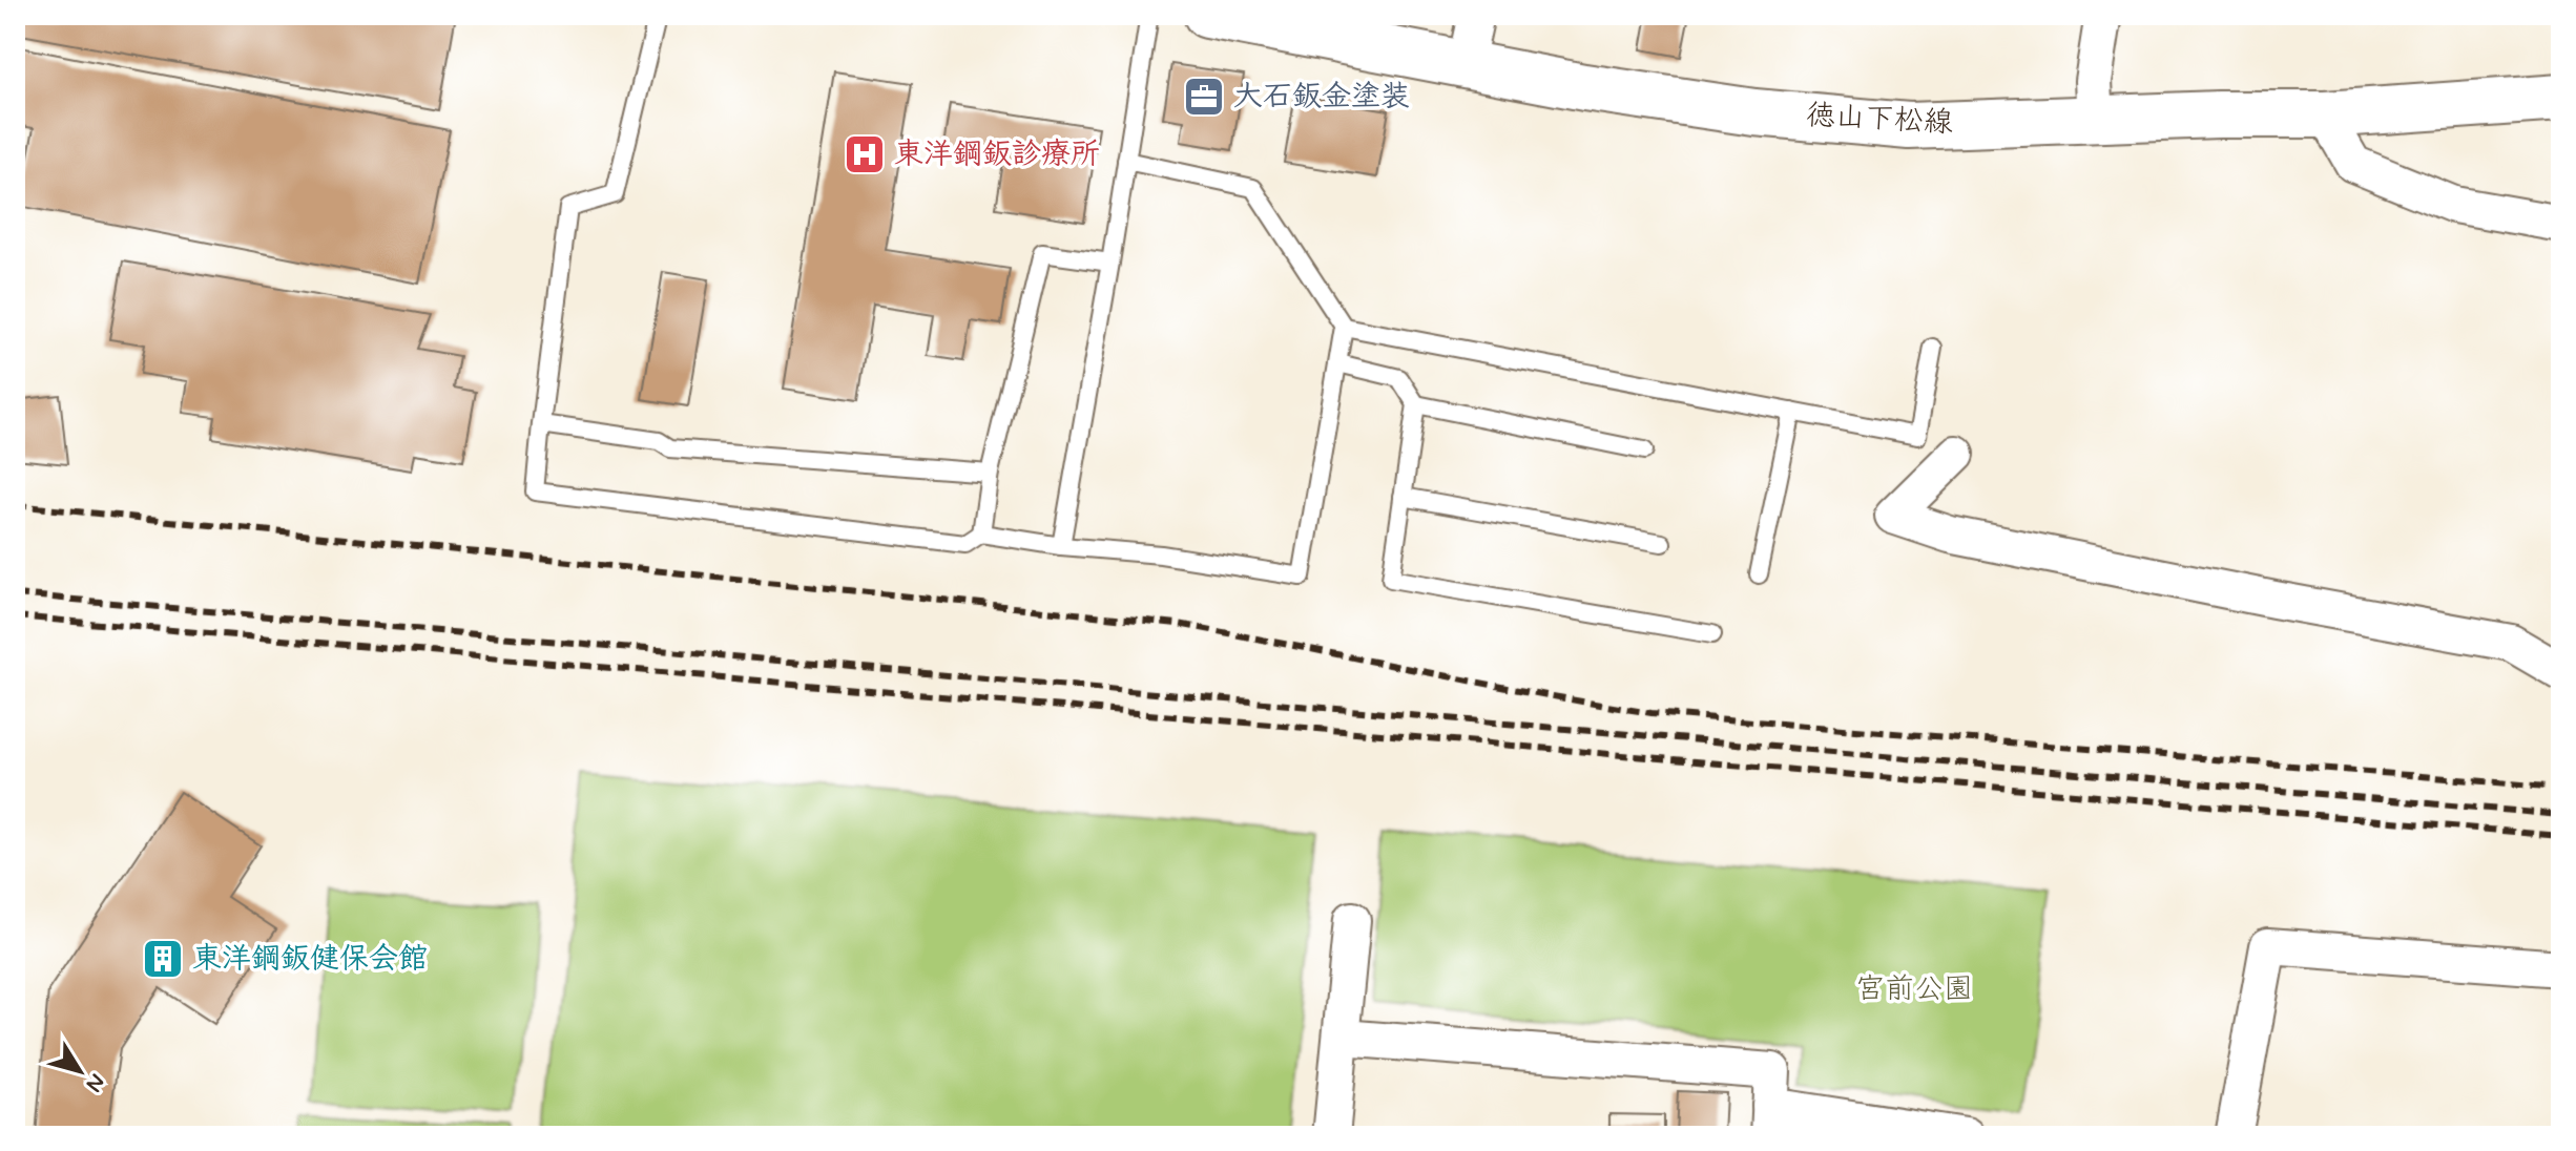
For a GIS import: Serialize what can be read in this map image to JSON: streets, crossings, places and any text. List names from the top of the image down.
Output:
{
  "streets": {
    "main road": ["徳山下松線"]
  },
  "parks": ["宮前公園"],
  "places": {
    "office": ["大石鈑金塗装"],
    "hospital": ["東洋鋼鈑診療所"],
    "building": ["東洋鋼鈑健保会館"]
  },
  "north": "bottom right"
}
